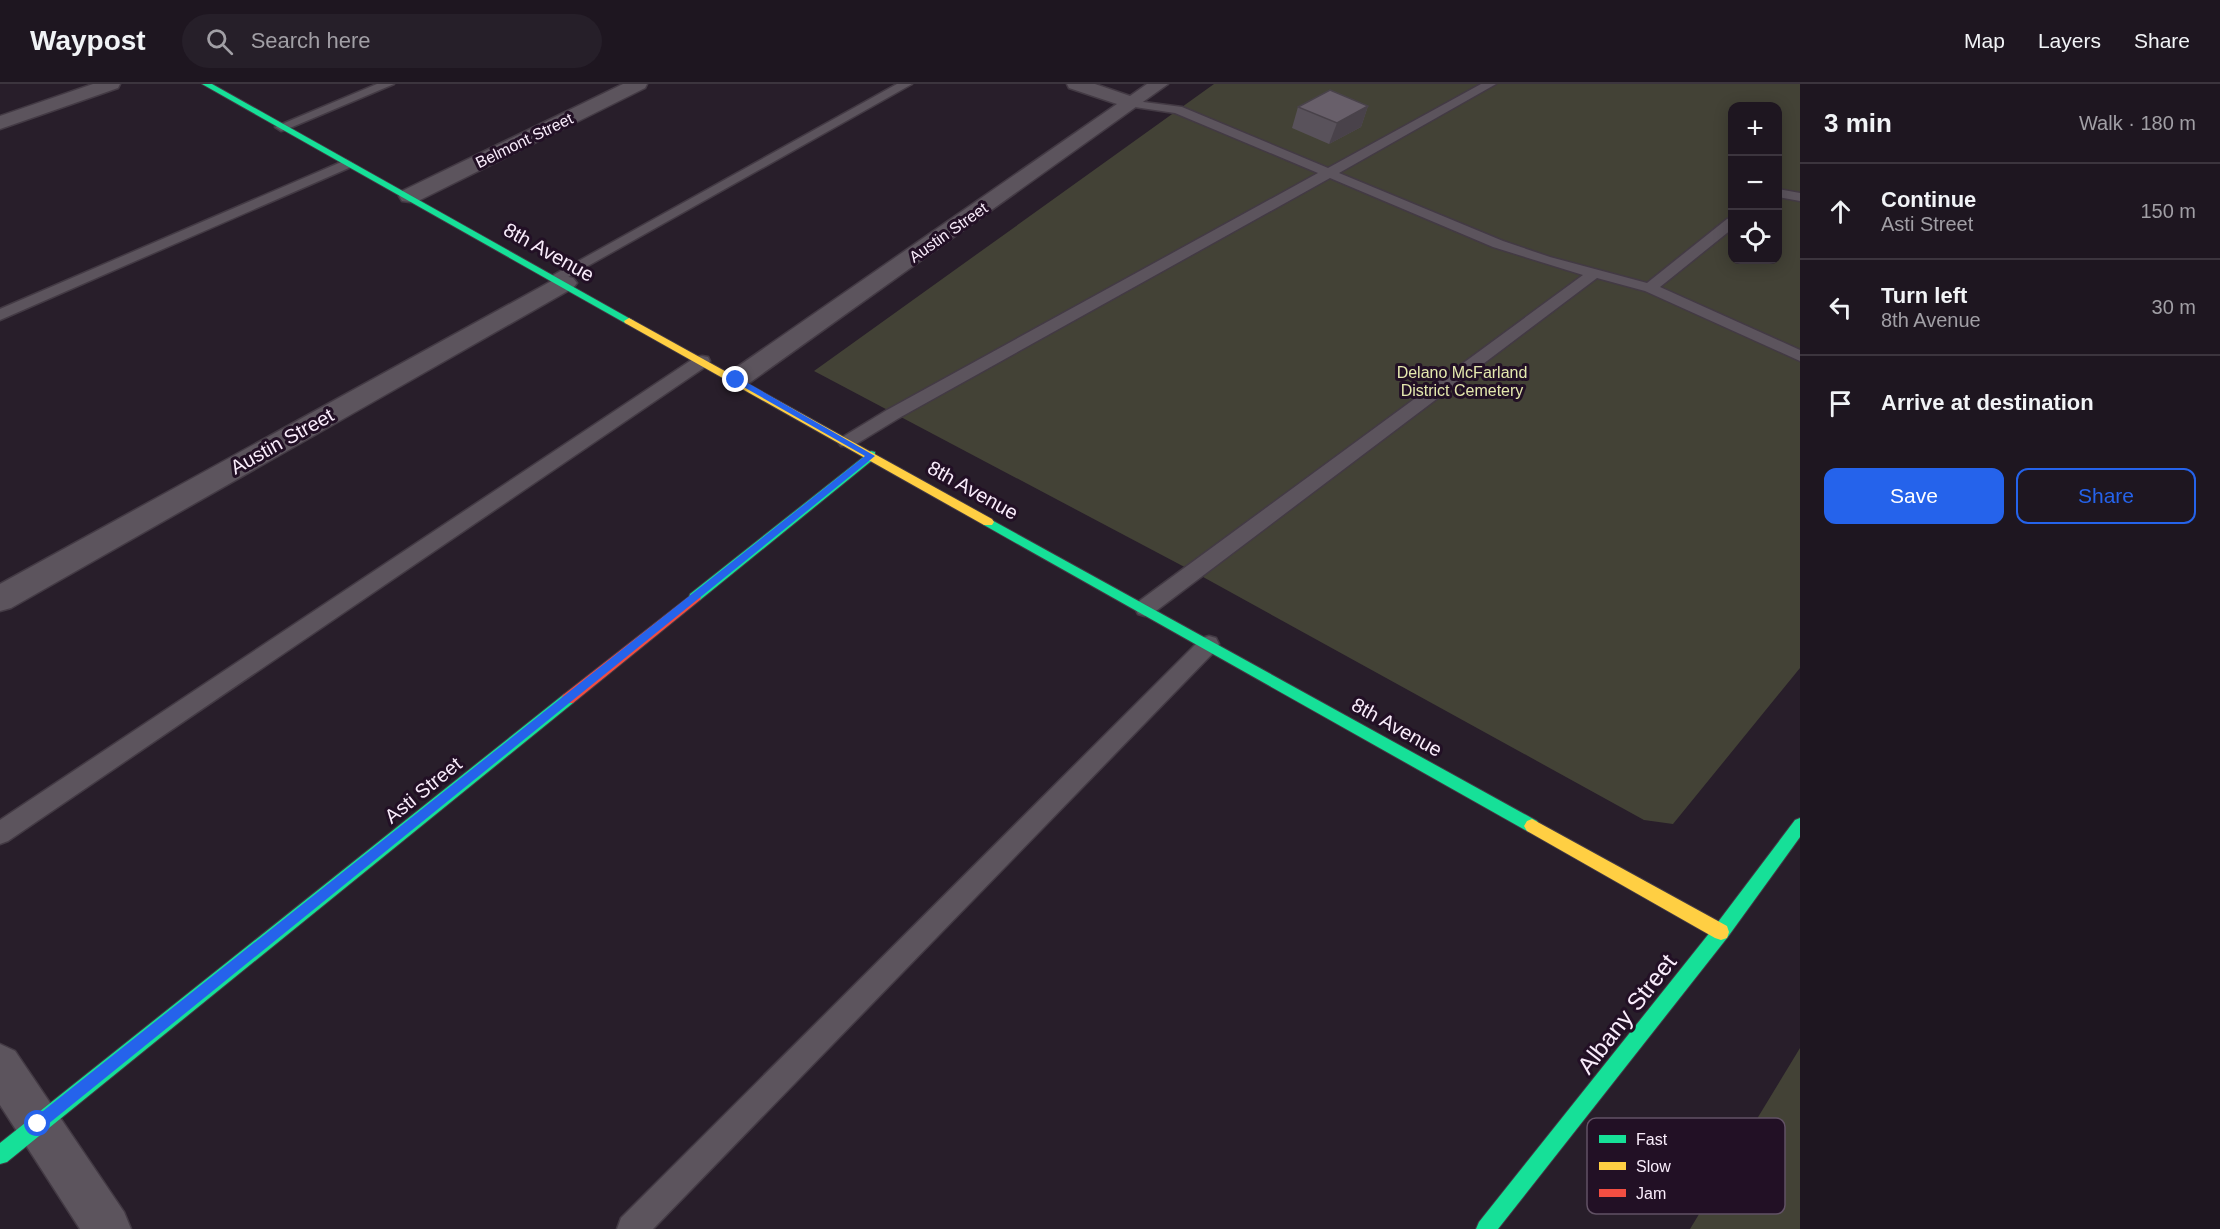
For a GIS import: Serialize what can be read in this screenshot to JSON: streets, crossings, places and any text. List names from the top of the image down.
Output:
{
  "streets": {
    "street": [
      "Belmont Street",
      "Austin Street",
      "8th Avenue",
      "Asti Street",
      "Albany Street"
    ]
  },
  "crossings": [
    ["Belmont Street", "8th Avenue"],
    ["Austin Street", "8th Avenue"],
    ["8th Avenue", "Asti Street"],
    ["8th Avenue", "Albany Street"]
  ],
  "parks": ["Delano McFarland District Cemetery"],
  "legend": ["Fast", "Slow", "Jam"],
  "page": {
    "header": "Waypost",
    "search": "Search here",
    "nav": ["Map", "Layers", "Share"],
    "heading": ["3 min", "Walk · 180 m"],
    "map_buttons": ["+", "−"],
    "list": [
      ["Continue", "Asti Street", "150 m"],
      ["Turn left", "8th Avenue", "30 m"],
      "Arrive at destination"
    ],
    "buttons": ["Save", "Share"]
  }
}
